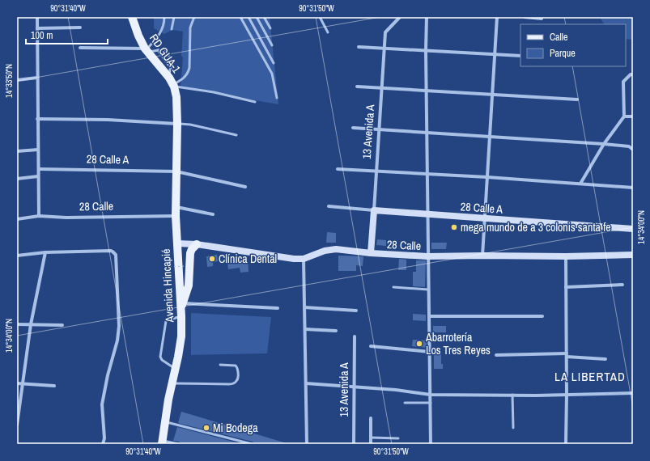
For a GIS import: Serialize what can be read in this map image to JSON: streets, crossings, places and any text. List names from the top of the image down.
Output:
{
  "streets": {
    "main road": [
      "RD GUA-1",
      "13 Avenida A",
      "28 Calle A",
      "28 Calle",
      "Avenida Hincapié"
    ]
  },
  "crossings": [
    ["RD GUA-1", "Avenida Hincapié"],
    ["13 Avenida A", "28 Calle A"],
    ["13 Avenida A", "28 Calle"],
    ["28 Calle A", "Avenida Hincapié"],
    ["28 Calle", "Avenida Hincapié"]
  ],
  "districts": ["LA LIBERTAD"],
  "places": [
    "mega mundo de a 3 colonis santa fe",
    "Clínica Dental",
    "Abarrotería Los Tres Reyes",
    "Mi Bodega"
  ],
  "legend": ["Calle", "Parque"],
  "scale_bar": "100 m",
  "coordinates": [
    "90°31'40\"W",
    "90°31'50\"W",
    "14°33'50\"N",
    "14°34'00\"N"
  ]
}
